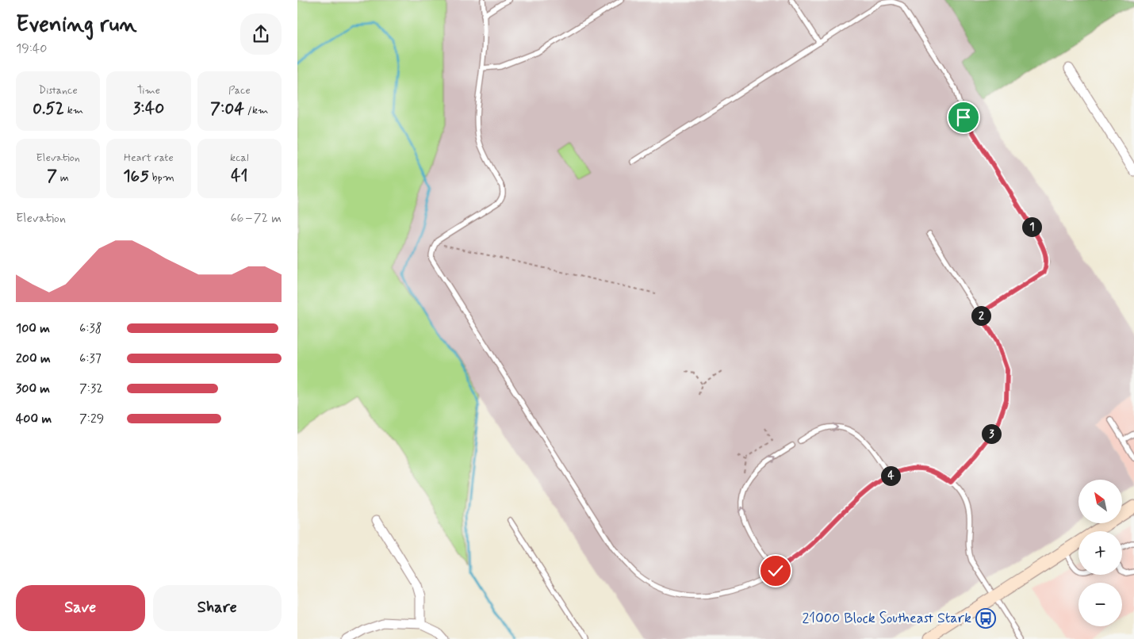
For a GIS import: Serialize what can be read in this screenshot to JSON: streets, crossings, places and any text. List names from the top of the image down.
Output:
{
  "places": {
    "bus stop": ["21000 Block Southeast Stark"]
  },
  "north": "top left",
  "page": {
    "heading": ["Evening run", "19:40"],
    "stats": [
      ["Distance", "0.52 km"],
      ["Time", "3:40"],
      ["Pace", "7:04 /km"],
      ["Elevation", "7 m"],
      ["Heart rate", "165 bpm"],
      ["kcal", "41"]
    ],
    "chart": ["Elevation", "66–72 m"],
    "pins": [
      "1",
      "2",
      "3",
      "4"
    ],
    "list": [
      {
        "name": "100 m",
        "note": "6:38"
      },
      {
        "name": "200 m",
        "note": "6:37"
      },
      {
        "name": "300 m",
        "note": "7:32"
      },
      {
        "name": "400 m",
        "note": "7:29"
      }
    ],
    "map_buttons": ["+", "−"],
    "buttons": ["Save", "Share"]
  }
}
